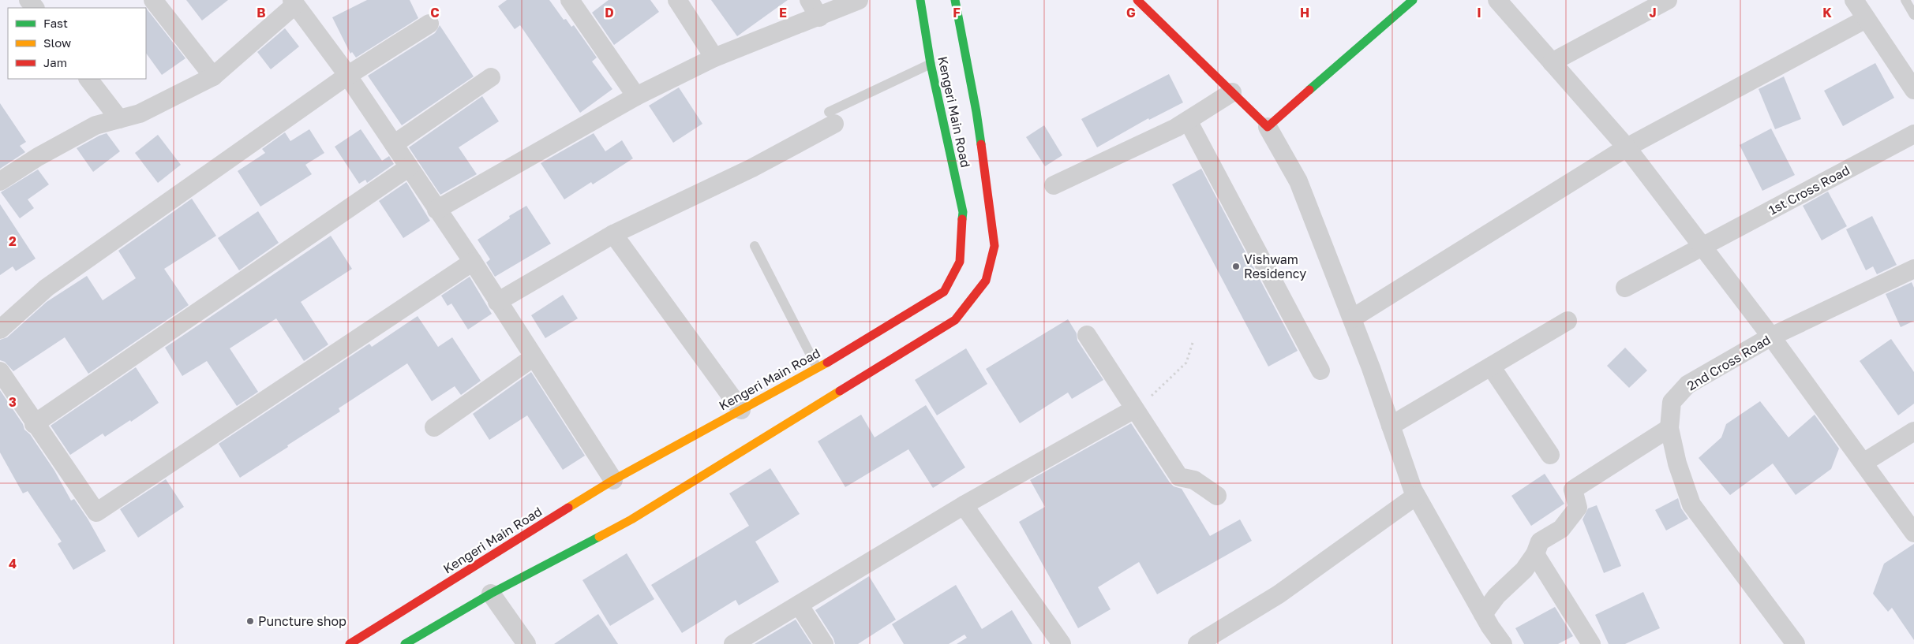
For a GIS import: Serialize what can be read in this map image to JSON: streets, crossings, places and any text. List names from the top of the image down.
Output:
{
  "streets": {
    "main road": ["Kengeri Main Road"],
    "street": ["1st Cross Road", "2nd Cross Road"]
  },
  "places": ["Vishwam Residency", "Puncture shop"],
  "legend": ["Fast", "Slow", "Jam"],
  "grid": {
    "columns": [
      "B",
      "C",
      "D",
      "E",
      "F",
      "G",
      "H",
      "I",
      "J",
      "K"
    ],
    "rows": ["2", "3", "4"]
  }
}
